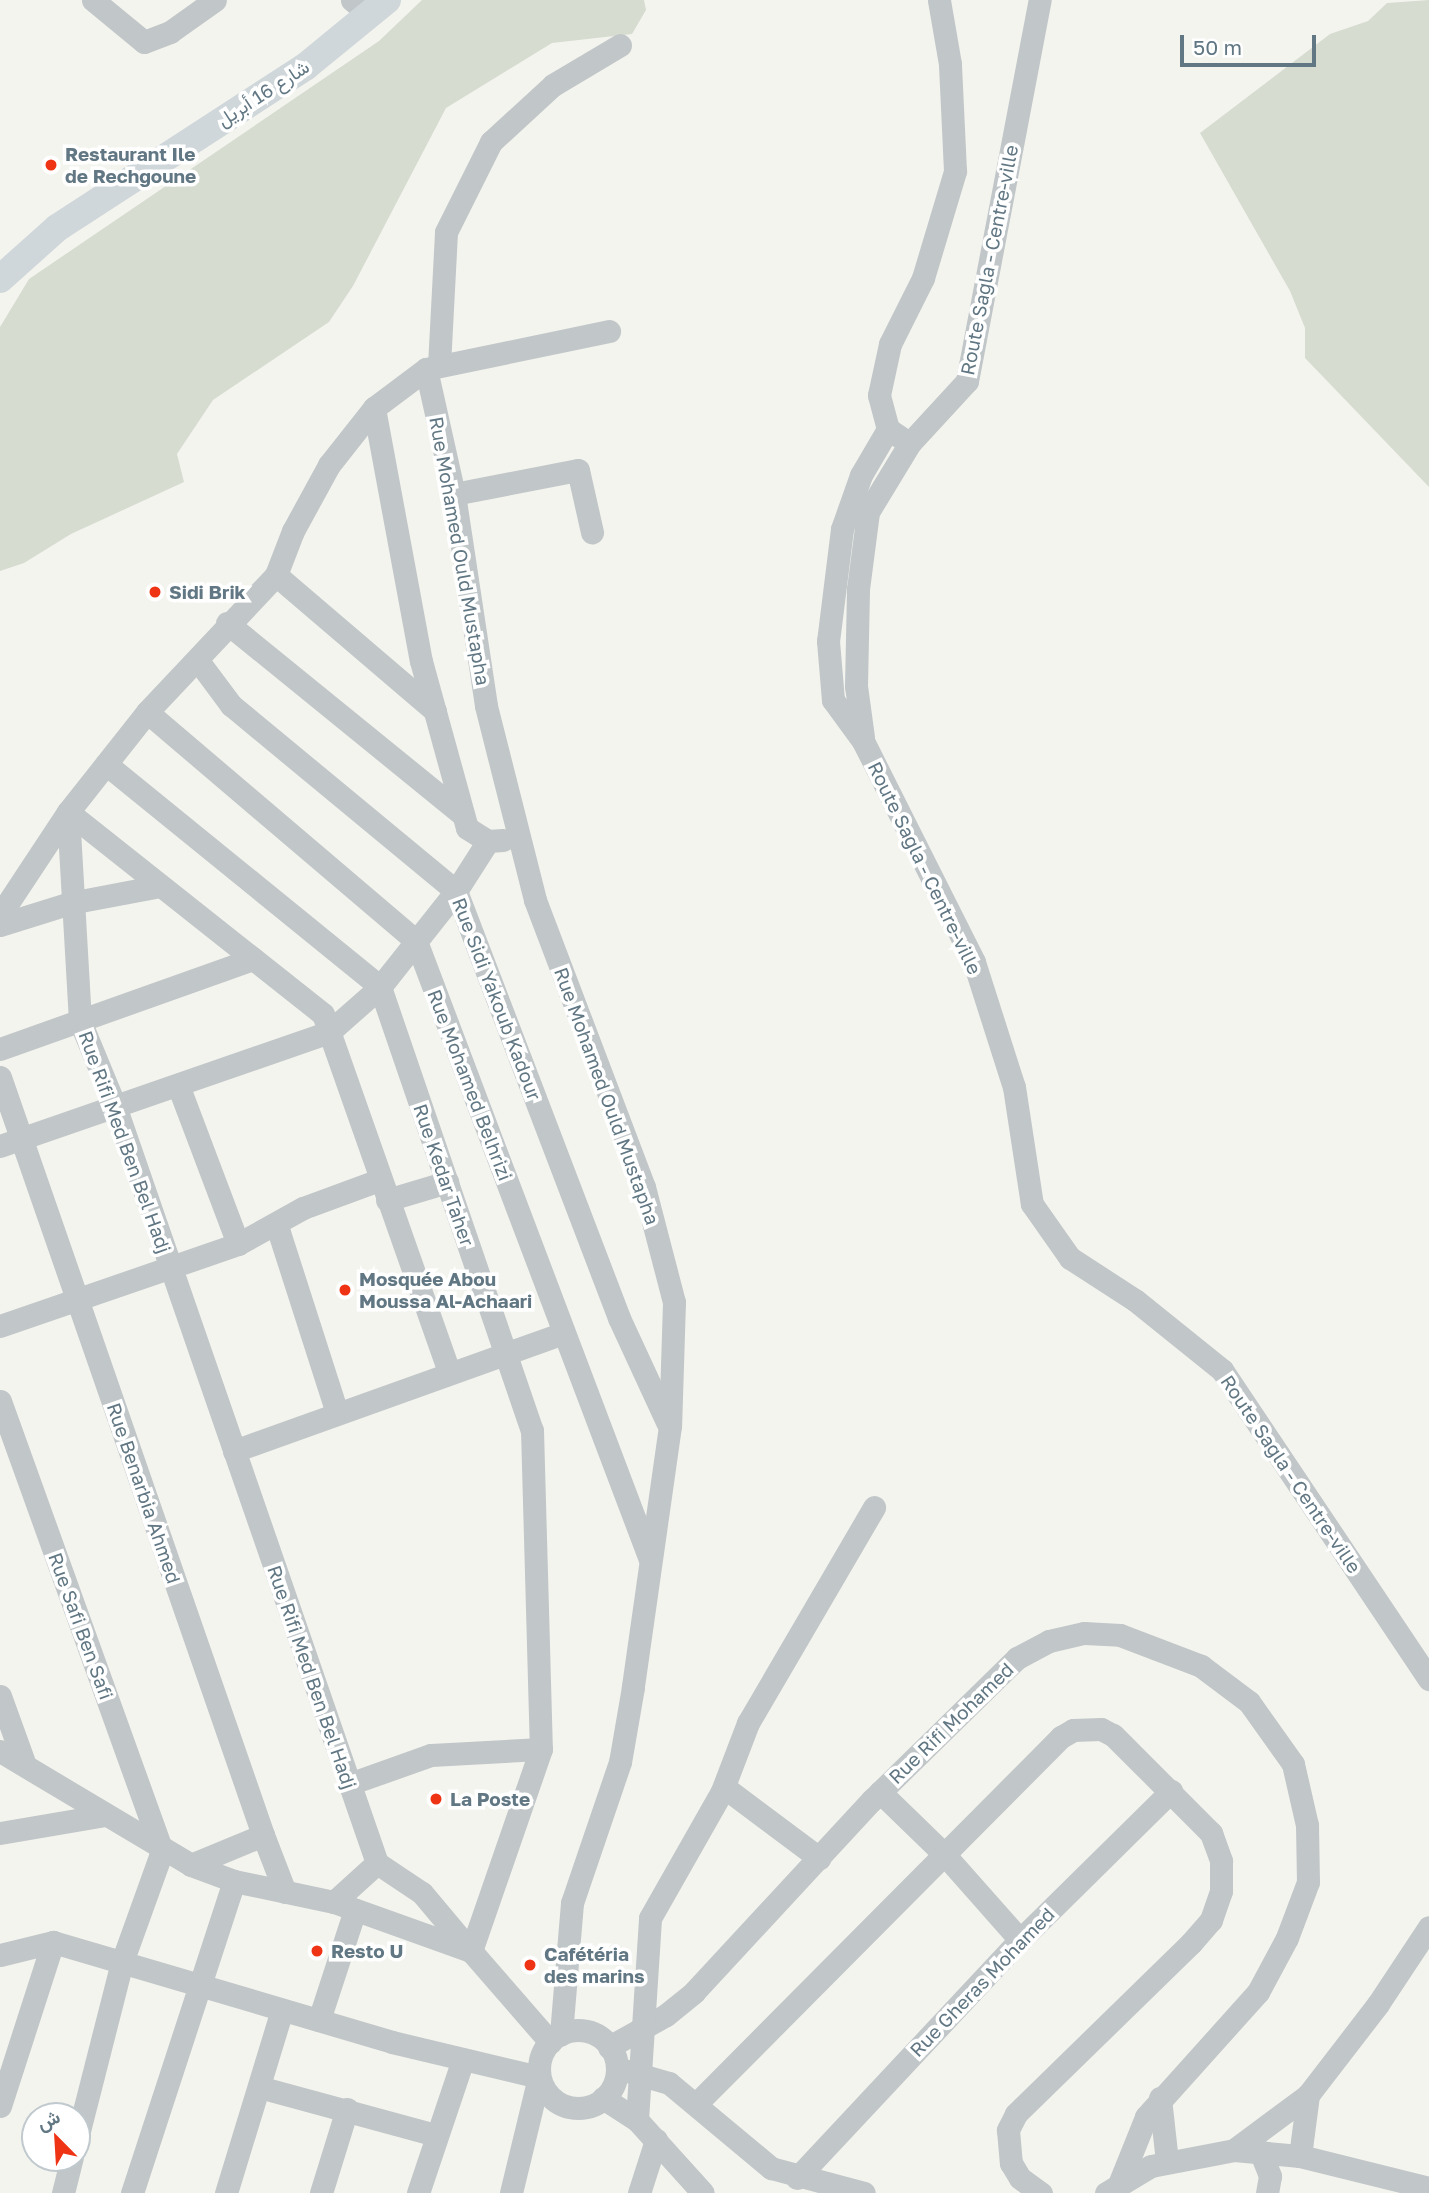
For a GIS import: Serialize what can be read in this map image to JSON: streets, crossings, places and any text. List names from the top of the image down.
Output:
{
  "streets": {
    "main road": ["شارع 16 أبريل"],
    "street": [
      "Route Sagla - Centre-ville",
      "Rue Mohamed Ould Mustapha",
      "Rue Sidi Yakoub Kadour",
      "Rue Mohamed Belhrizi",
      "Rue Rifi Med Ben Bel Hadj",
      "Rue Kedar Taher",
      "Rue Benarbia Ahmed",
      "Rue Safi Ben Safi",
      "Rue Rifi Mohamed",
      "Rue Gheras Mohamed"
    ]
  },
  "crossings": [
    ["Rue Mohamed Ould Mustapha", "Rue Sidi Yakoub Kadour"],
    ["Rue Mohamed Ould Mustapha", "Rue Mohamed Belhrizi"],
    ["Rue Mohamed Ould Mustapha", "Rue Rifi Mohamed"]
  ],
  "places": [
    "Restaurant Ile de Rechgoune",
    "Sidi Brik",
    "Mosquée Abou Moussa Al-Achaari",
    "La Poste",
    "Resto U",
    "Cafétéria des marins"
  ],
  "scale_bar": "50 m",
  "north": "top left"
}
